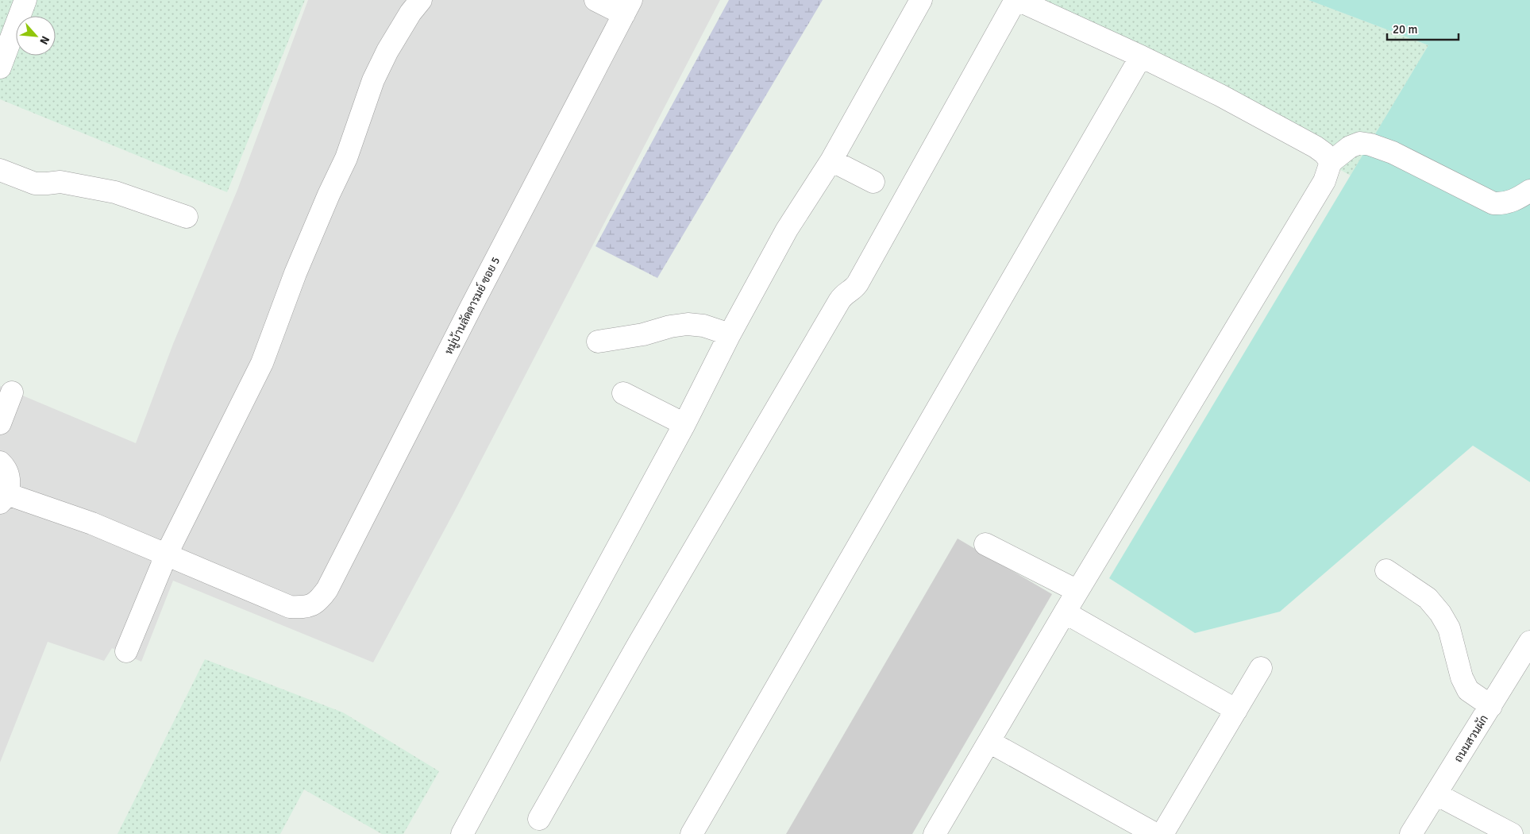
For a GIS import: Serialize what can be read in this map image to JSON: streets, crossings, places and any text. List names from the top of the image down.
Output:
{
  "streets": {
    "street": ["หมู่บ้านลัดดารมย์ ซอย 5", "ถนนสวนผัก"]
  },
  "scale_bar": "20 m",
  "north": "bottom right"
}
